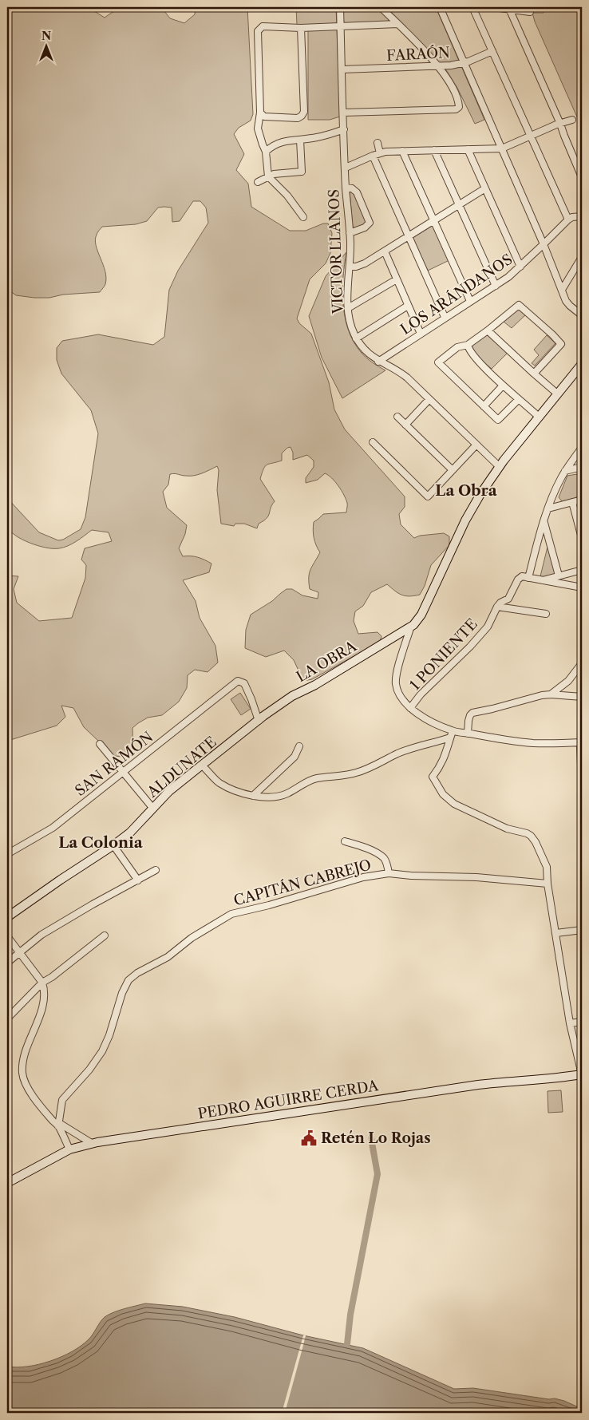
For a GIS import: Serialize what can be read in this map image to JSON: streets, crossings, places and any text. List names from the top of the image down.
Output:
{
  "streets": {
    "street": [
      "FARAÓN",
      "VICTOR LLANOS",
      "LOS ARÁNDANOS",
      "1 PONIENTE",
      "LA OBRA",
      "SAN RAMÓN",
      "ALDUNATE",
      "CAPITÁN CABREJO",
      "PEDRO AGUIRRE CERDA"
    ]
  },
  "crossings": [
    ["FARAÓN", "VICTOR LLANOS"],
    ["VICTOR LLANOS", "LOS ARÁNDANOS"],
    ["LA OBRA", "SAN RAMÓN"],
    ["LA OBRA", "ALDUNATE"],
    ["SAN RAMÓN", "ALDUNATE"]
  ],
  "districts": ["La Obra", "La Colonia"],
  "places": {
    "public building": ["Retén Lo Rojas"]
  },
  "north": "top"
}
